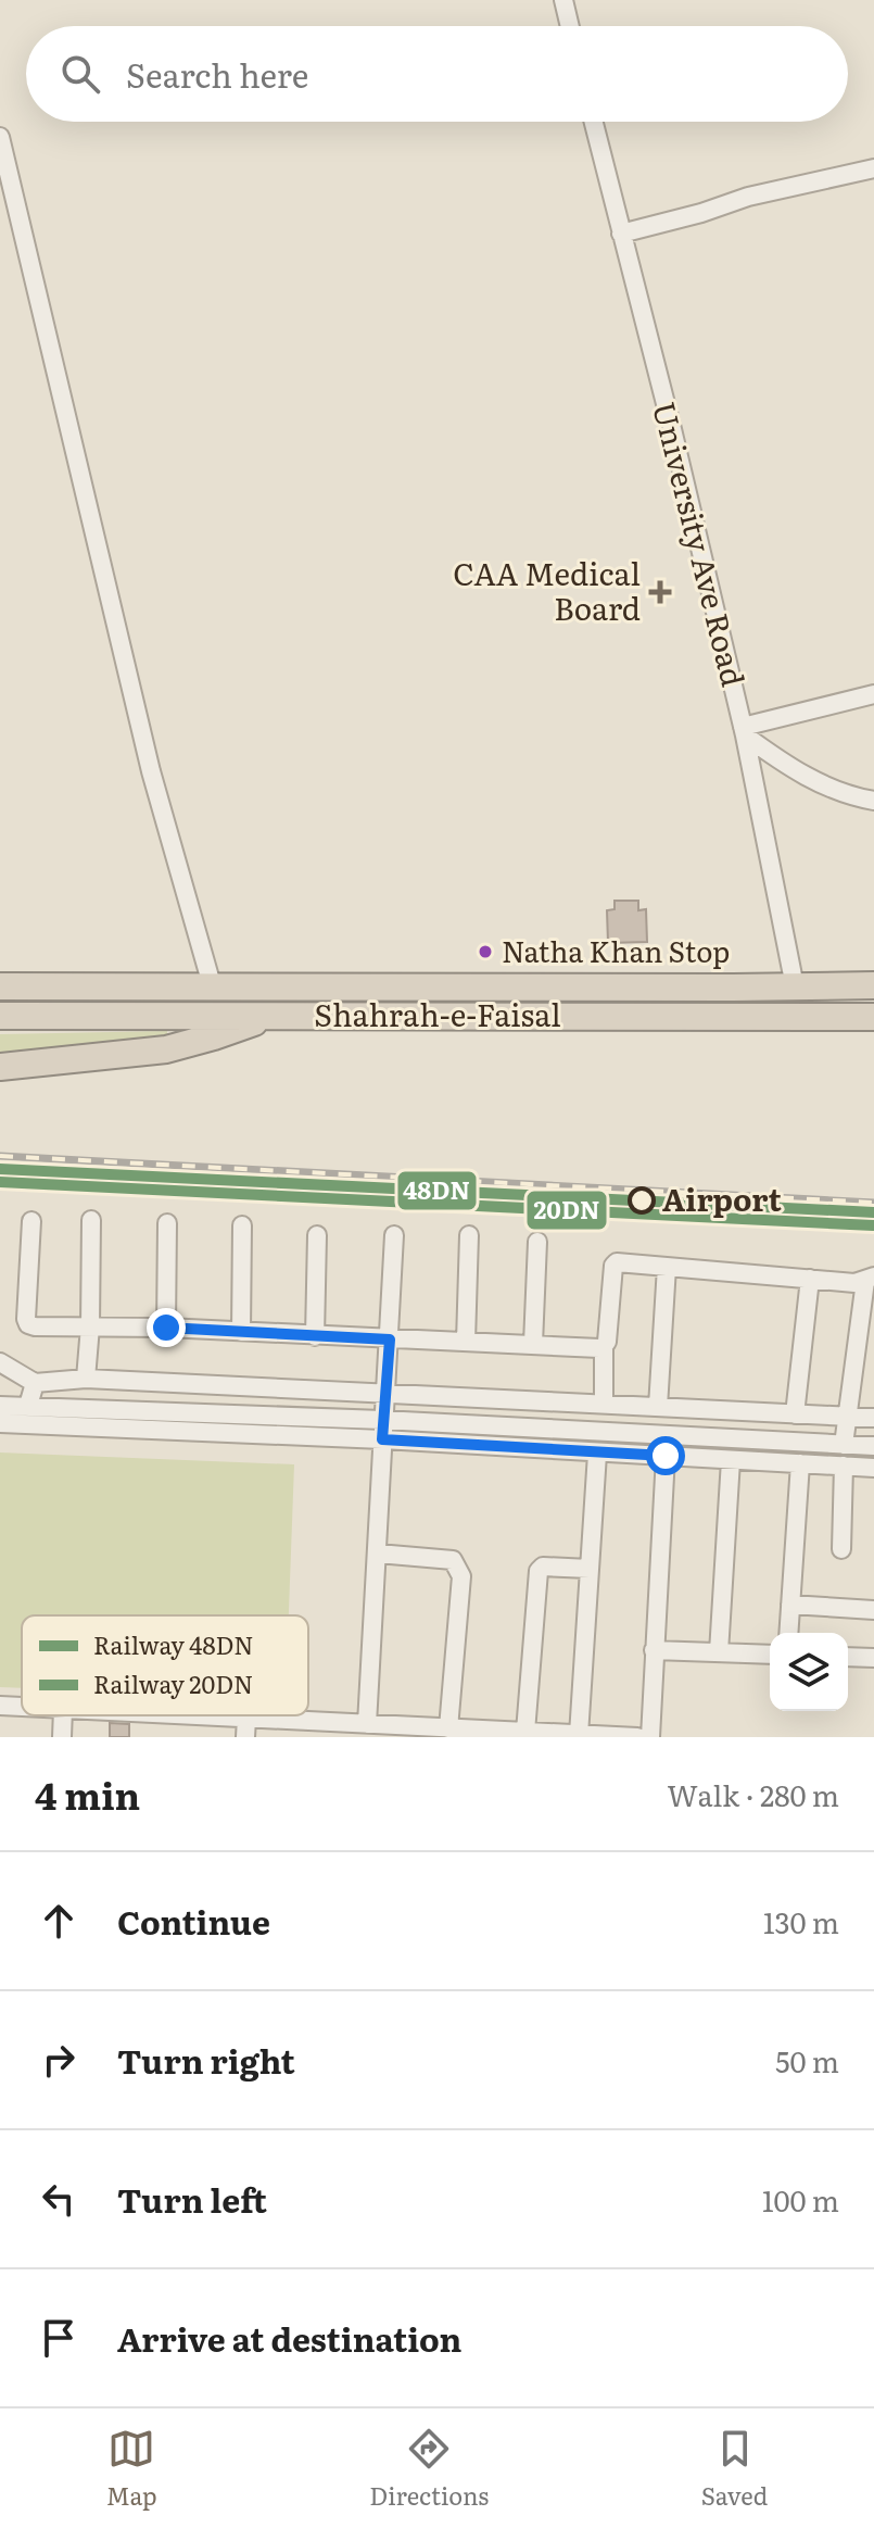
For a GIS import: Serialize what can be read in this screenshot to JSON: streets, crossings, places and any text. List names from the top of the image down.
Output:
{
  "streets": {
    "highway": ["Shahrah-e-Faisal"],
    "street": ["University Ave Road"]
  },
  "crossings": [
    ["University Ave Road", "Shahrah-e-Faisal"]
  ],
  "places": {
    "health": ["CAA Medical Board"],
    "other": ["Natha Khan Stop", "Airport"]
  },
  "lines": ["rail line 48DN", "rail line 20DN"],
  "legend": ["Railway 48DN", "Railway 20DN"],
  "page": {
    "search": "Search here",
    "heading": ["4 min", "Walk · 280 m"],
    "list": [
      ["Continue", "130 m"],
      ["Turn right", "50 m"],
      ["Turn left", "100 m"],
      "Arrive at destination"
    ],
    "nav": ["Map", "Directions", "Saved"]
  }
}
